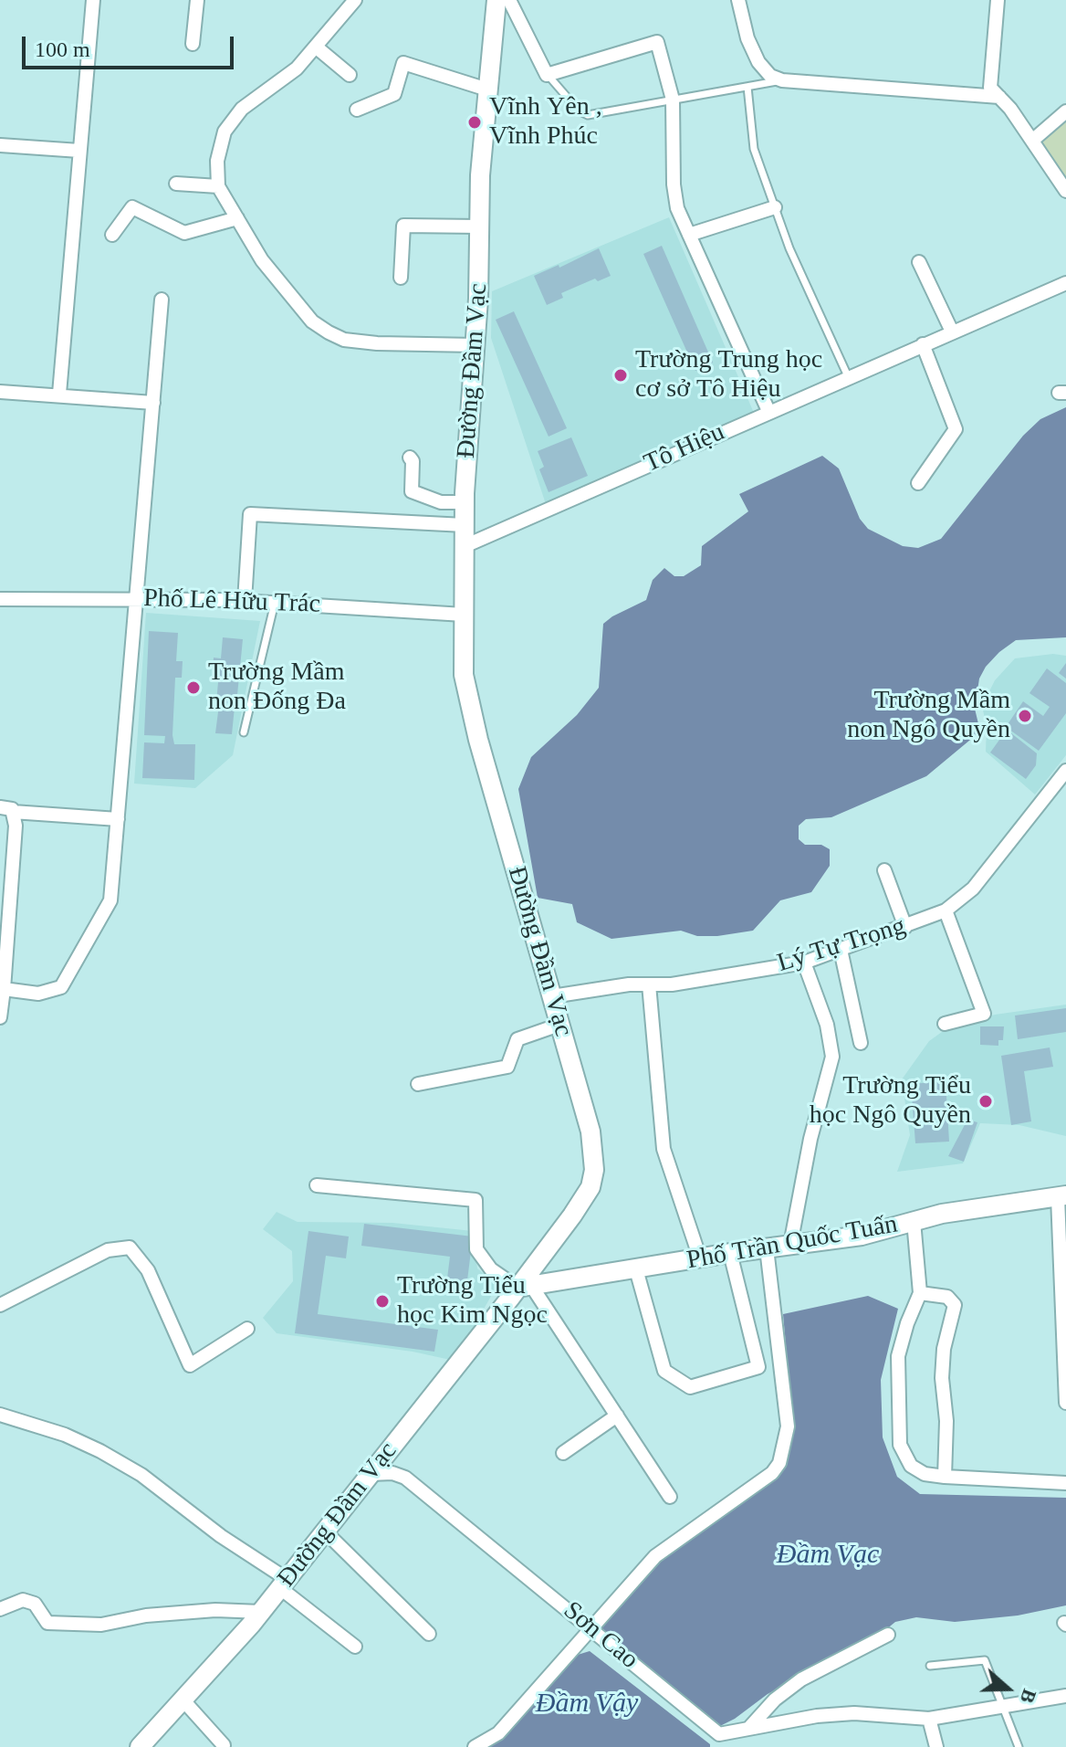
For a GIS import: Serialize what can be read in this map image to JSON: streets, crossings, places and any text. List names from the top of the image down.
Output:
{
  "streets": {
    "street": [
      "Đường Đầm Vạc",
      "Tô Hiệu",
      "Phố Lê Hữu Trác",
      "Lý Tự Trọng",
      "Phố Trần Quốc Tuấn",
      "Sơn Cao"
    ]
  },
  "crossings": [
    ["Đường Đầm Vạc", "Tô Hiệu"],
    ["Đường Đầm Vạc", "Phố Lê Hữu Trác"],
    ["Đường Đầm Vạc", "Lý Tự Trọng"],
    ["Đường Đầm Vạc", "Phố Trần Quốc Tuấn"],
    ["Đường Đầm Vạc", "Sơn Cao"]
  ],
  "water": ["Đầm Vạc", "Đầm Vậy"],
  "places": [
    "Vĩnh Yên , Vĩnh Phúc",
    "Trường Trung học cơ sở Tô Hiệu",
    "Trường Mầm non Đống Đa",
    "Trường Mầm non Ngô Quyền",
    "Trường Tiểu học Ngô Quyền",
    "Trường Tiểu học Kim Ngọc"
  ],
  "scale_bar": "100 m",
  "north": "right"
}
